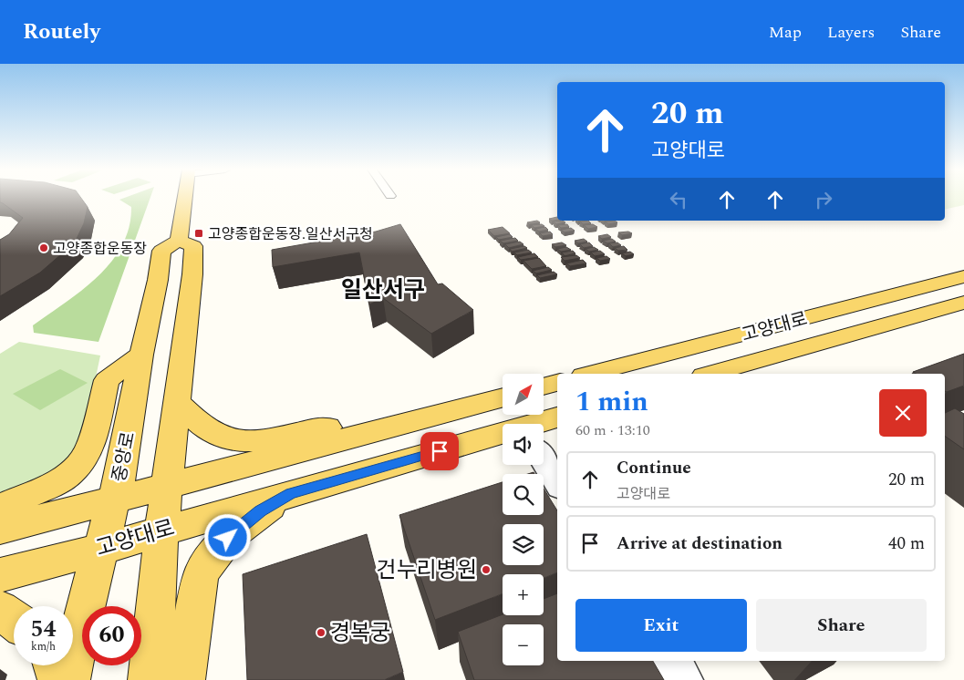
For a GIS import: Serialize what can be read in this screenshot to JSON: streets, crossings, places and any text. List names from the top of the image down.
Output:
{
  "streets": {
    "main road": ["고양대로", "중앙로"]
  },
  "crossings": [
    ["고양대로", "중앙로"]
  ],
  "districts": ["일산서구"],
  "places": {
    "transit": ["고양종합운동장.일산서구청"],
    "other": ["고양종합운동장", "건누리병원", "경복궁"]
  },
  "north": "top right",
  "page": {
    "header": "Routely",
    "nav": ["Map", "Layers", "Share"],
    "turn": ["20 m", "고양대로"],
    "map_buttons": ["+", "−"],
    "heading": ["1 min", "60 m · 13:10"],
    "list": [
      {
        "name": "Continue",
        "note": "고양대로",
        "value": "20 m"
      },
      {
        "name": "Arrive at destination",
        "value": "40 m"
      }
    ],
    "buttons": ["Exit", "Share"],
    "speed": "54 km/h",
    "limit": "60"
  }
}
